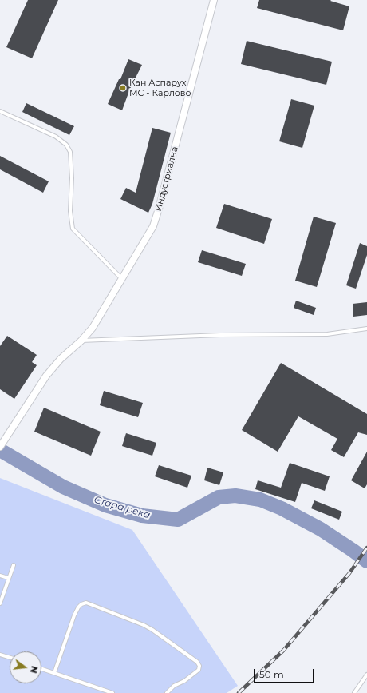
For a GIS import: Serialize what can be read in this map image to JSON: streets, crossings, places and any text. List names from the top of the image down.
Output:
{
  "streets": {
    "street": ["Индустриална"]
  },
  "water": ["Стара река"],
  "places": ["Кан Аспарух МС - Карлово"],
  "scale_bar": "50 m",
  "north": "right"
}
